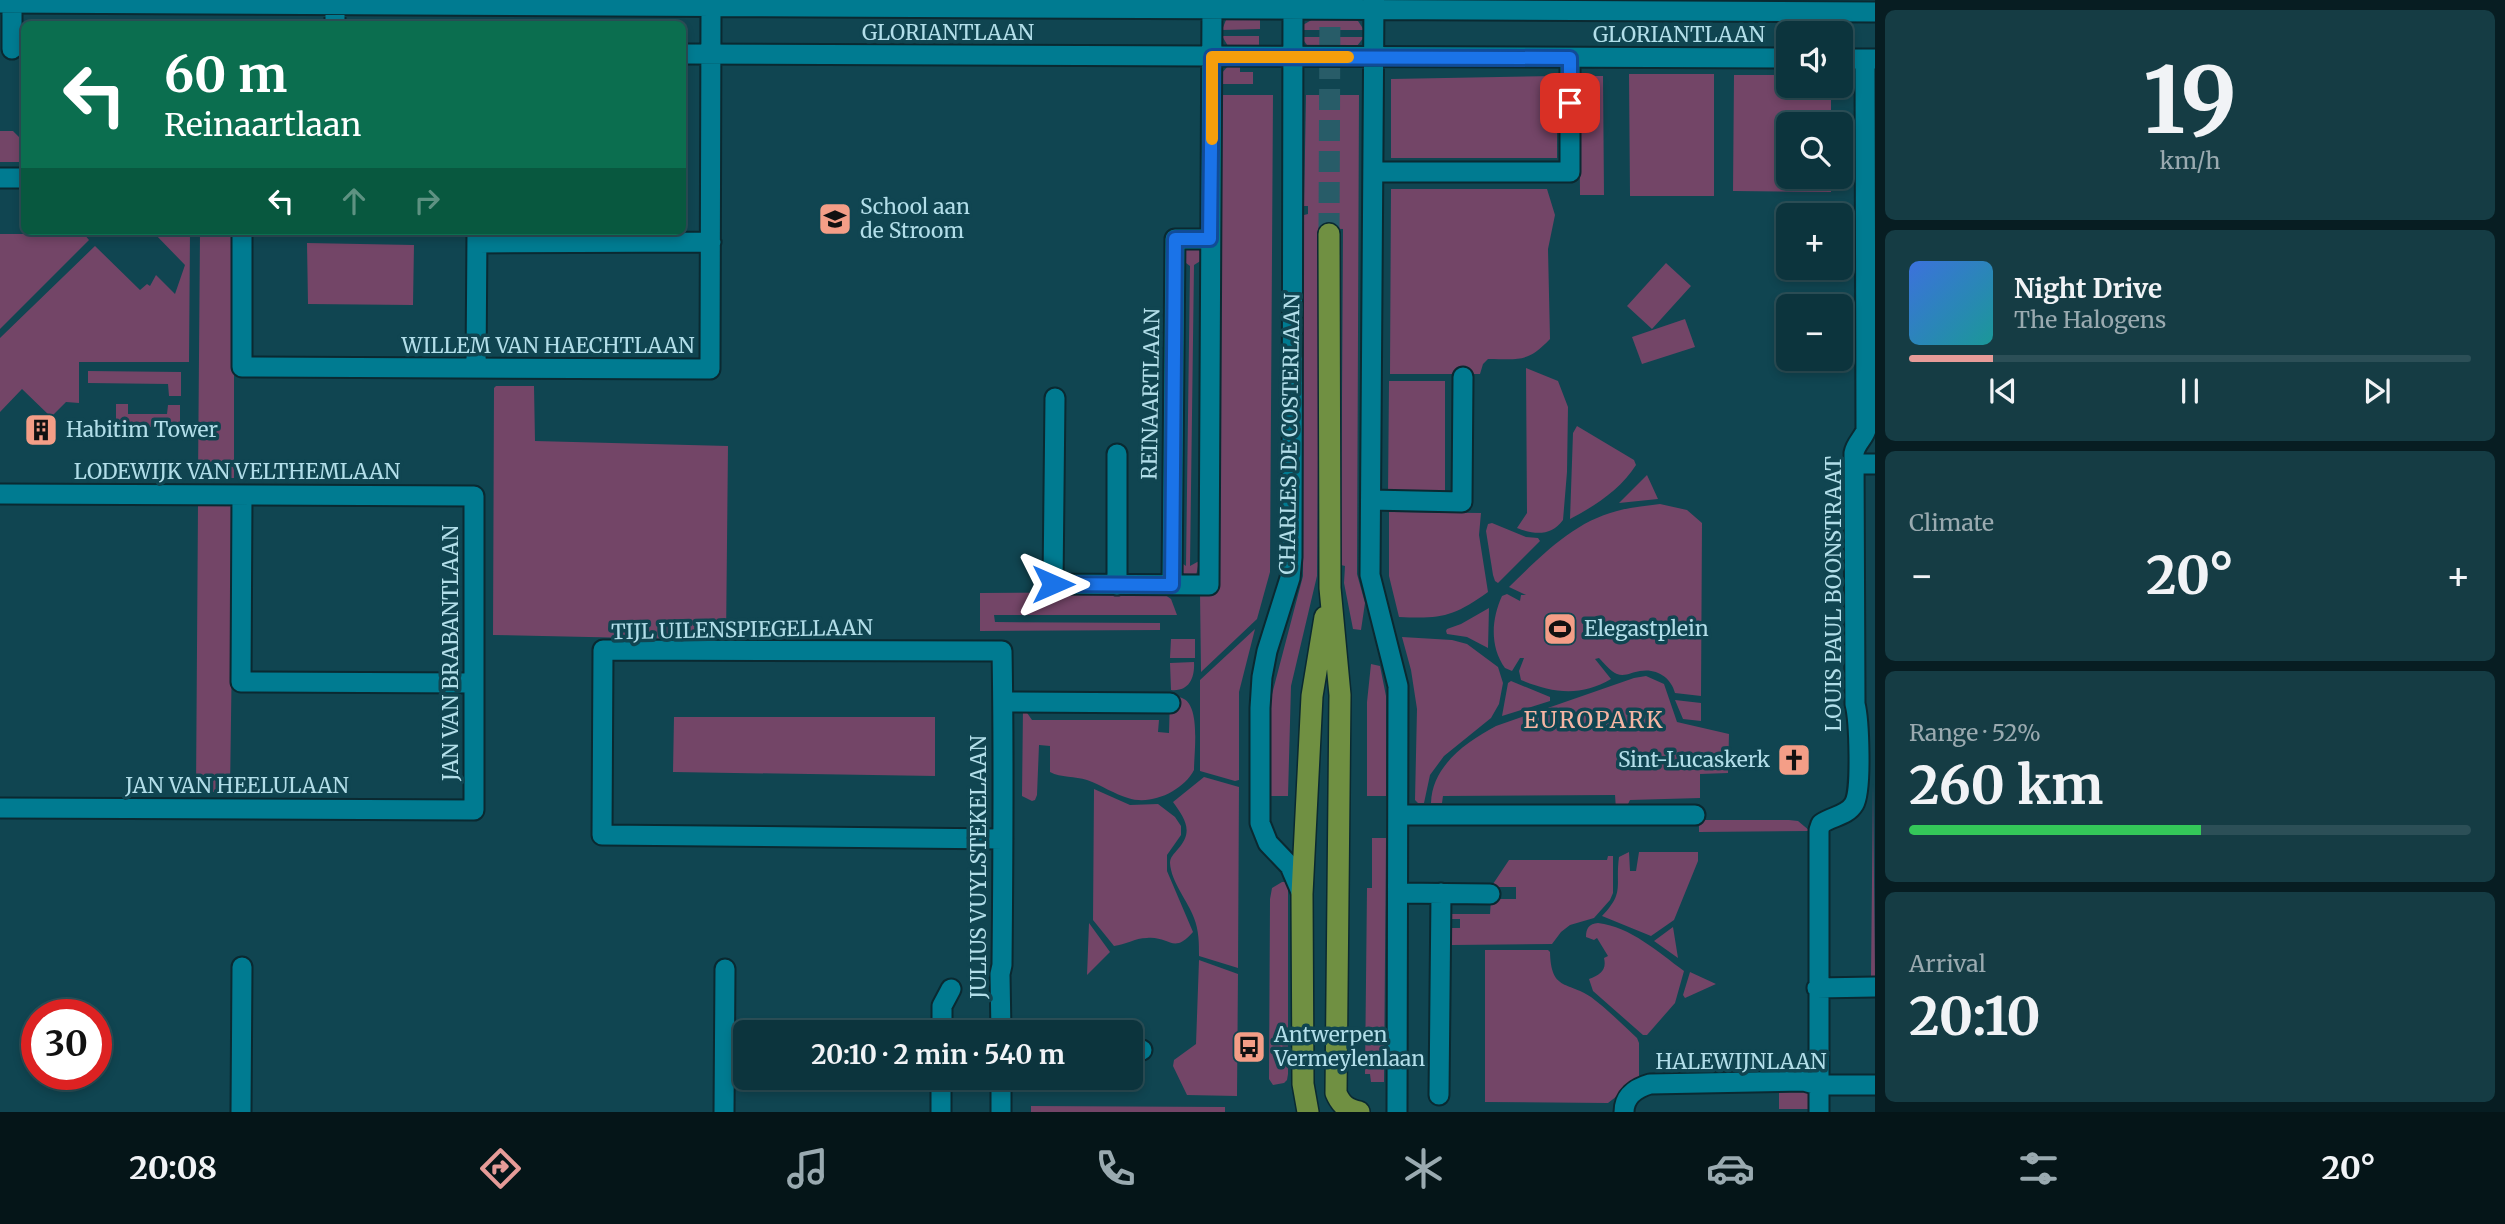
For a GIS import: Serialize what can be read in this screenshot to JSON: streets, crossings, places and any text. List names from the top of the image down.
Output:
{
  "streets": {
    "main road": ["CHARLES DE COSTERLAAN"],
    "street": [
      "GLORIANTLAAN",
      "WILLEM VAN HAECHTLAAN",
      "REINAARTLAAN",
      "LODEWIJK VAN VELTHEMLAAN",
      "LOUIS PAUL BOONSTRAAT",
      "TIJL UILENSPIEGELLAAN",
      "JAN VAN BRABANTLAAN",
      "JAN VAN HEELULAAN",
      "JULIUS VUYLSTEKELAAN",
      "HALEWIJNLAAN"
    ]
  },
  "crossings": [
    ["GLORIANTLAAN", "WILLEM VAN HAECHTLAAN"],
    ["GLORIANTLAAN", "CHARLES DE COSTERLAAN"],
    ["LODEWIJK VAN VELTHEMLAAN", "JAN VAN BRABANTLAAN"],
    ["LOUIS PAUL BOONSTRAAT", "HALEWIJNLAAN"],
    ["TIJL UILENSPIEGELLAAN", "JULIUS VUYLSTEKELAAN"],
    ["JAN VAN BRABANTLAAN", "JAN VAN HEELULAAN"]
  ],
  "districts": ["EUROPARK"],
  "places": {
    "school or university": ["School aan de Stroom"],
    "building": ["Habitim Tower"],
    "sports": ["Elegastplein"],
    "church": ["Sint-Lucaskerk"],
    "bus stop": ["Antwerpen Vermeylenlaan"]
  },
  "page": {
    "tile": [
      ["19", "km/h"],
      "Climate",
      ["Range · 52%", "260 km"],
      ["Arrival", "20:10"]
    ],
    "map_buttons": ["+", "−"],
    "turn": ["60 m", "Reinaartlaan"],
    "song": ["Night Drive", "The Halogens"],
    "heat": ["−", "20°", "+"],
    "limit": "30",
    "trip": "20:10 · 2 min · 540 m",
    "tabs": ["20:08", "20°"]
  }
}
